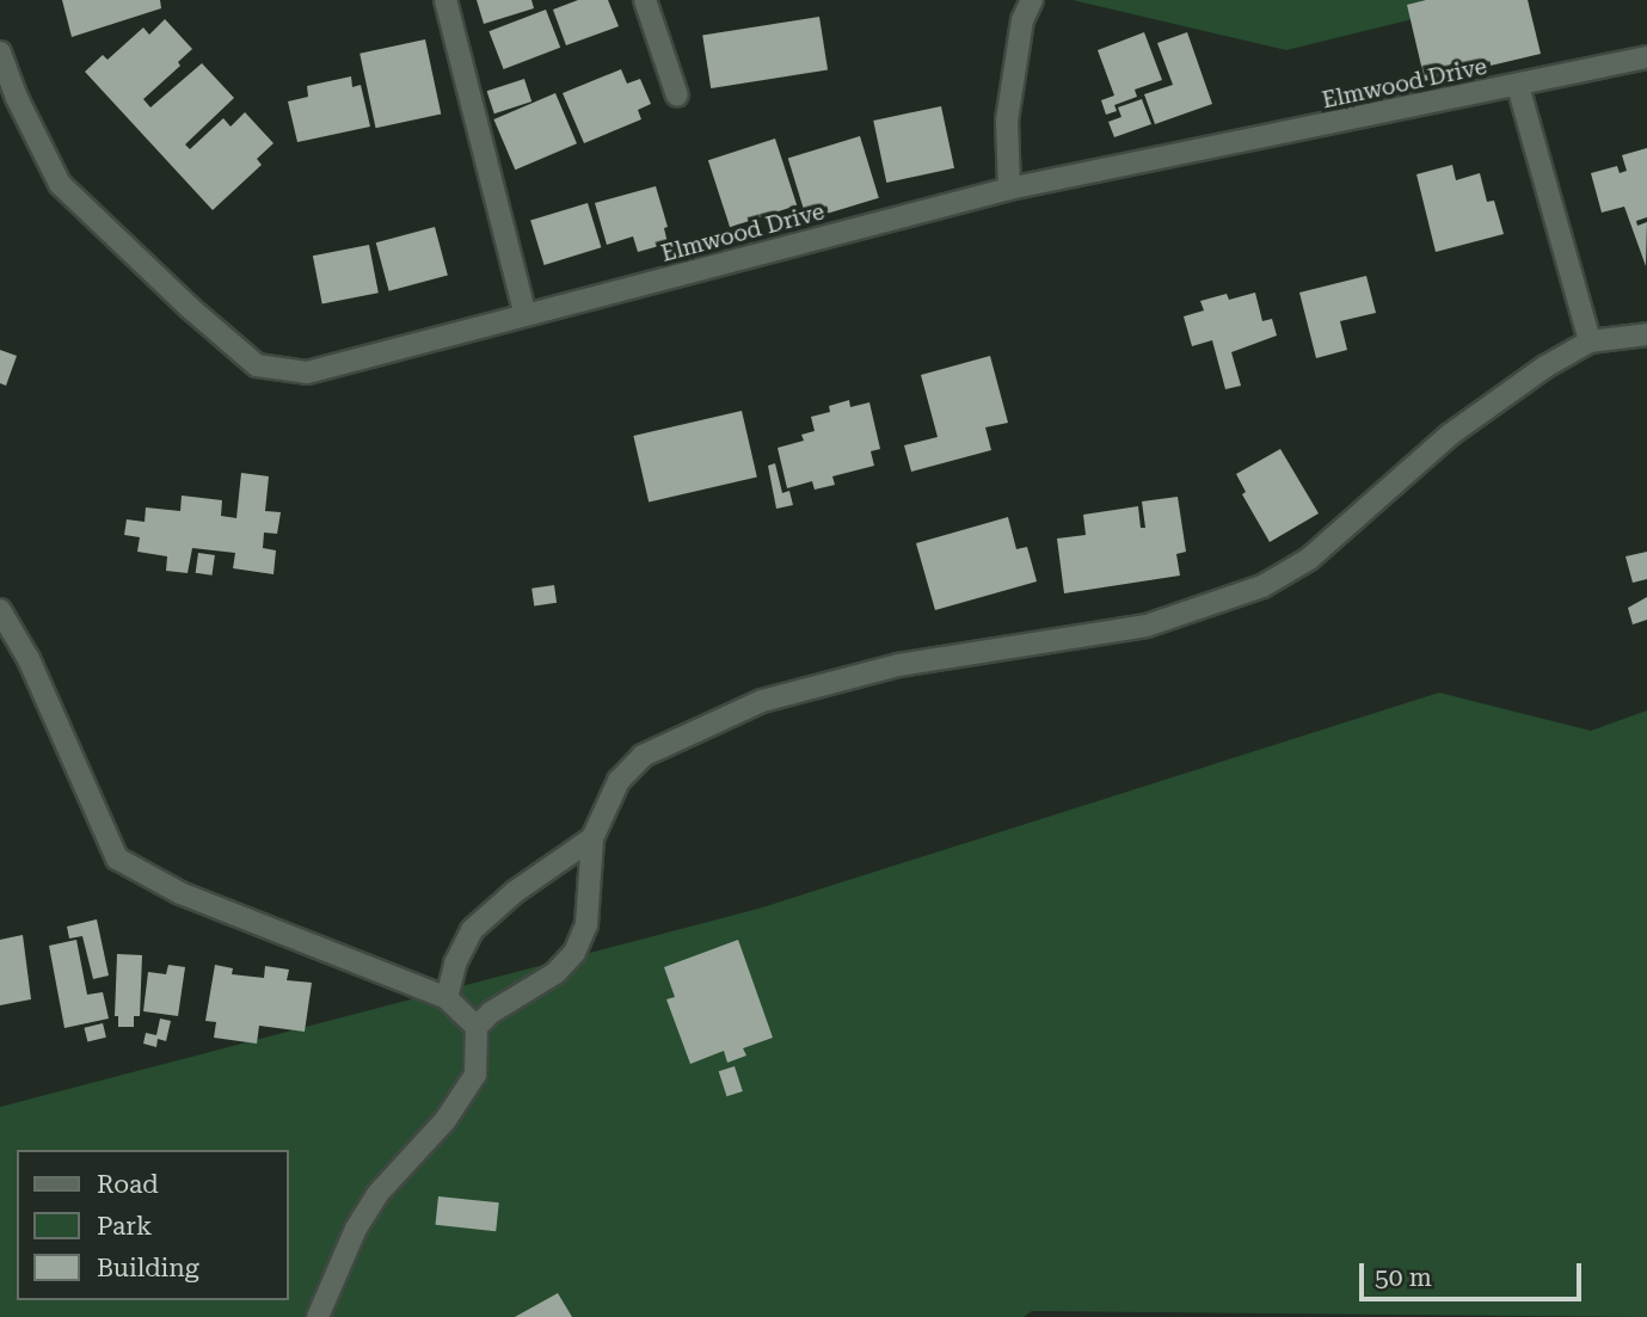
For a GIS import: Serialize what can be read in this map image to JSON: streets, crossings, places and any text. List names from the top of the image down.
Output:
{
  "streets": {
    "street": ["Elmwood Drive"]
  },
  "legend": ["Road", "Park", "Building"],
  "scale_bar": "50 m"
}
